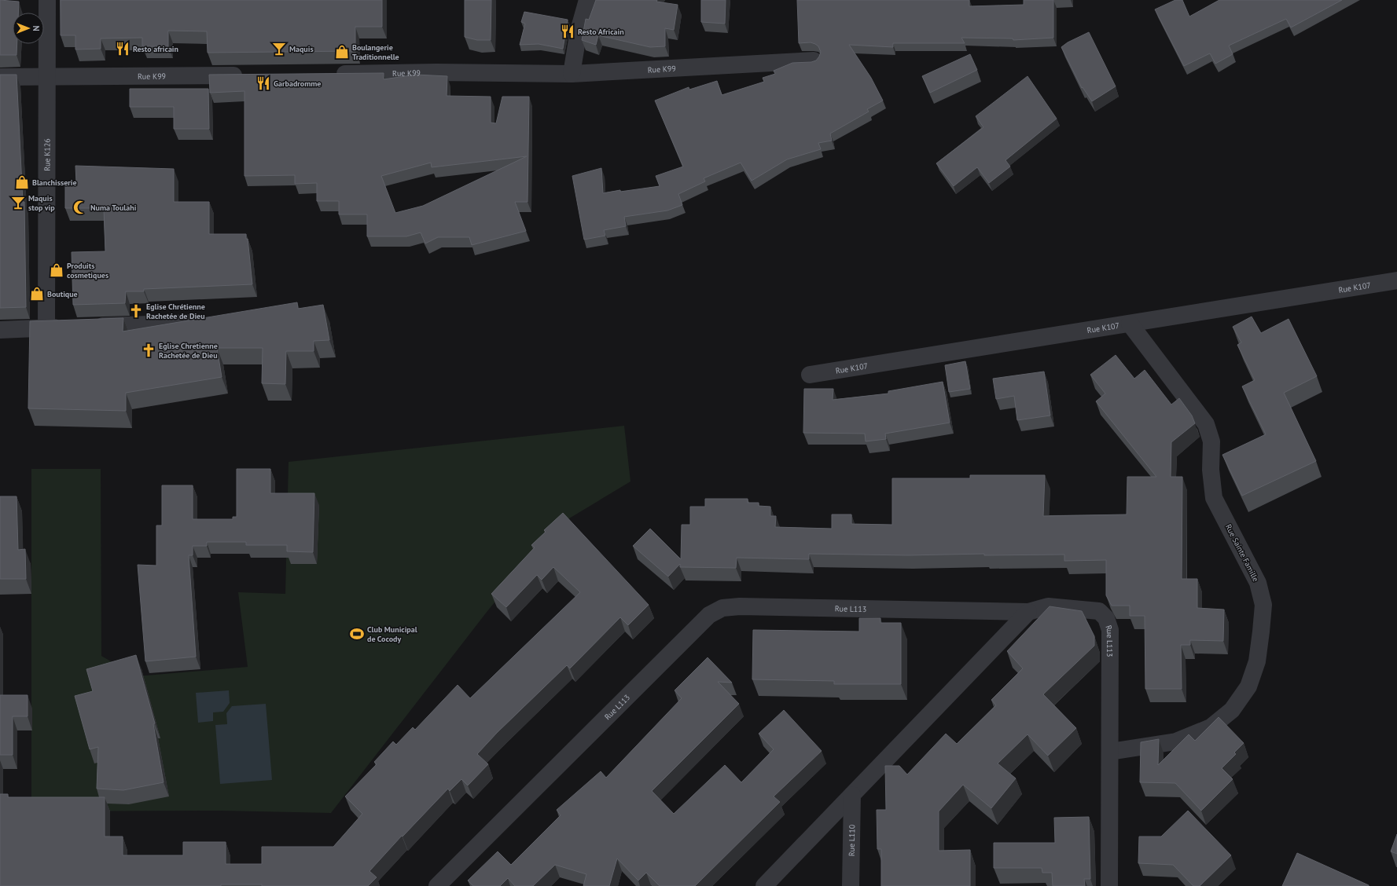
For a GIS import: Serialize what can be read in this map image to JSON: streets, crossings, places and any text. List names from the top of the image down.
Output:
{
  "streets": {
    "street": [
      "Rue K99",
      "Rue K126",
      "Rue K107",
      "Rue Sainte Famille",
      "Rue L113",
      "Rue L110"
    ]
  },
  "crossings": [
    ["Rue K99", "Rue K126"],
    ["Rue K107", "Rue Sainte Famille"],
    ["Rue Sainte Famille", "Rue L113"]
  ],
  "places": {
    "restaurant": ["Resto Africain", "Resto africain", "Garbadromme"],
    "bar": ["Maquis", "Maquis stop vip"],
    "shop": [
      "Boulangerie Traditionnelle",
      "Blanchisserie",
      "Produits cosmetiques",
      "Boutique"
    ],
    "mosque": ["Numa Toulahi"],
    "church": ["Eglise Chrétienne Rachetée de Dieu", "Eglise Chretienne Rachetée de Dieu"],
    "sports": ["Club Municipal de Cocody"]
  },
  "north": "right"
}
